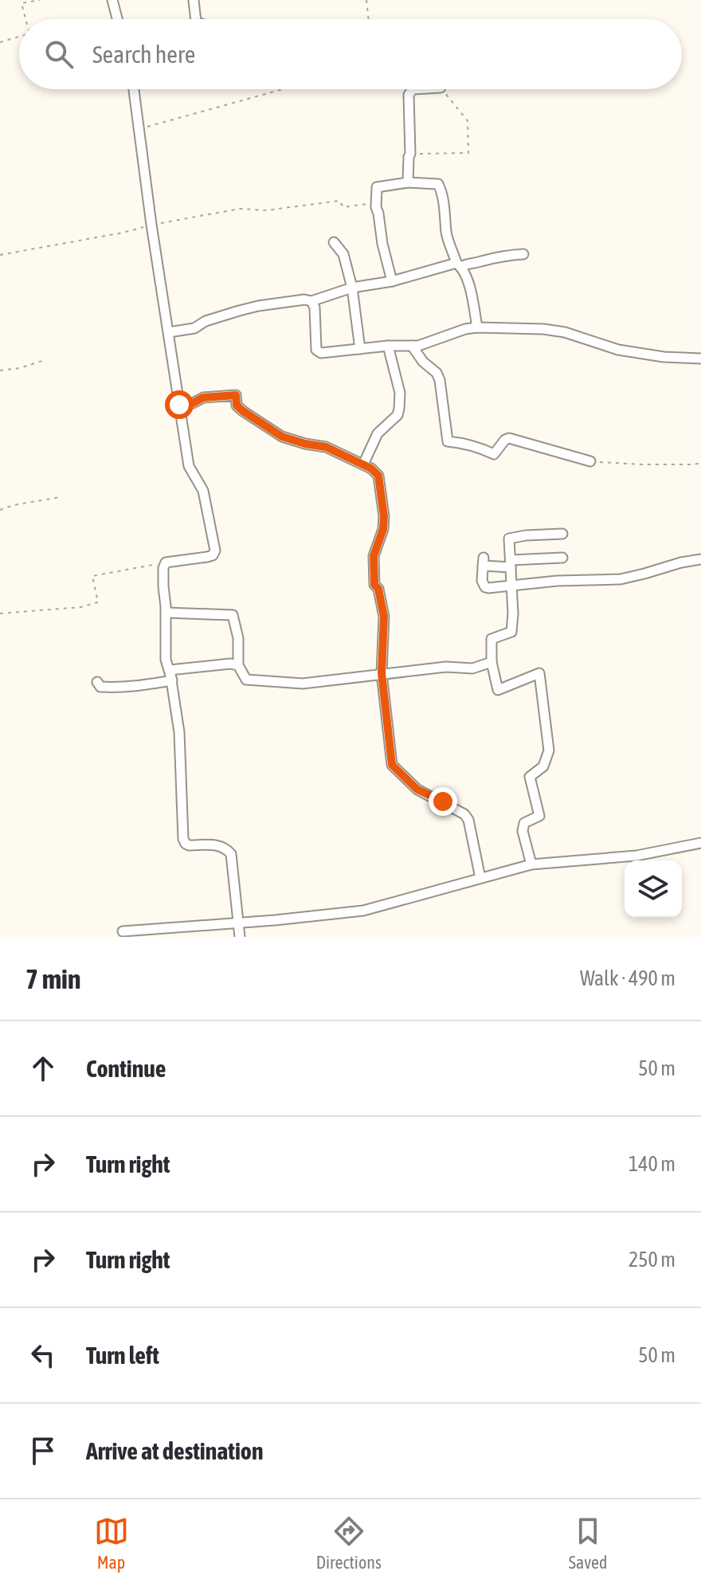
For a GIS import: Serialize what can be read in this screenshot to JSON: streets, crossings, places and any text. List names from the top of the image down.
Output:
{
  "page": {
    "search": "Search here",
    "heading": ["7 min", "Walk · 490 m"],
    "list": [
      ["Continue", "50 m"],
      ["Turn right", "140 m"],
      ["Turn right", "250 m"],
      ["Turn left", "50 m"],
      "Arrive at destination"
    ],
    "nav": ["Map", "Directions", "Saved"]
  }
}
